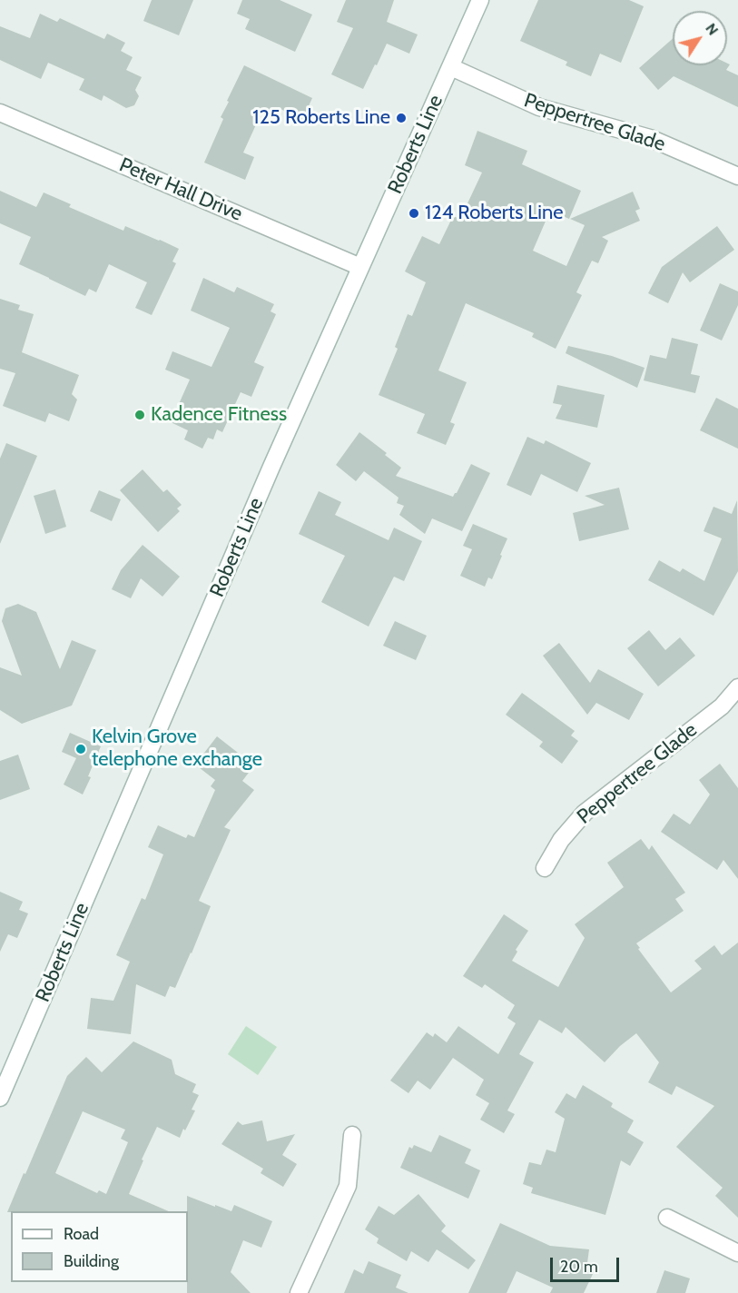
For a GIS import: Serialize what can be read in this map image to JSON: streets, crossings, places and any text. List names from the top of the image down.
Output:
{
  "streets": {
    "street": ["Peppertree Glade", "Roberts Line", "Peter Hall Drive"]
  },
  "crossings": [
    ["Peppertree Glade", "Roberts Line"],
    ["Roberts Line", "Peter Hall Drive"]
  ],
  "places": [
    "125 Roberts Line",
    "124 Roberts Line",
    "Kadence Fitness",
    "Kelvin Grove telephone exchange"
  ],
  "legend": ["Road", "Building"],
  "scale_bar": "20 m",
  "north": "top right"
}
